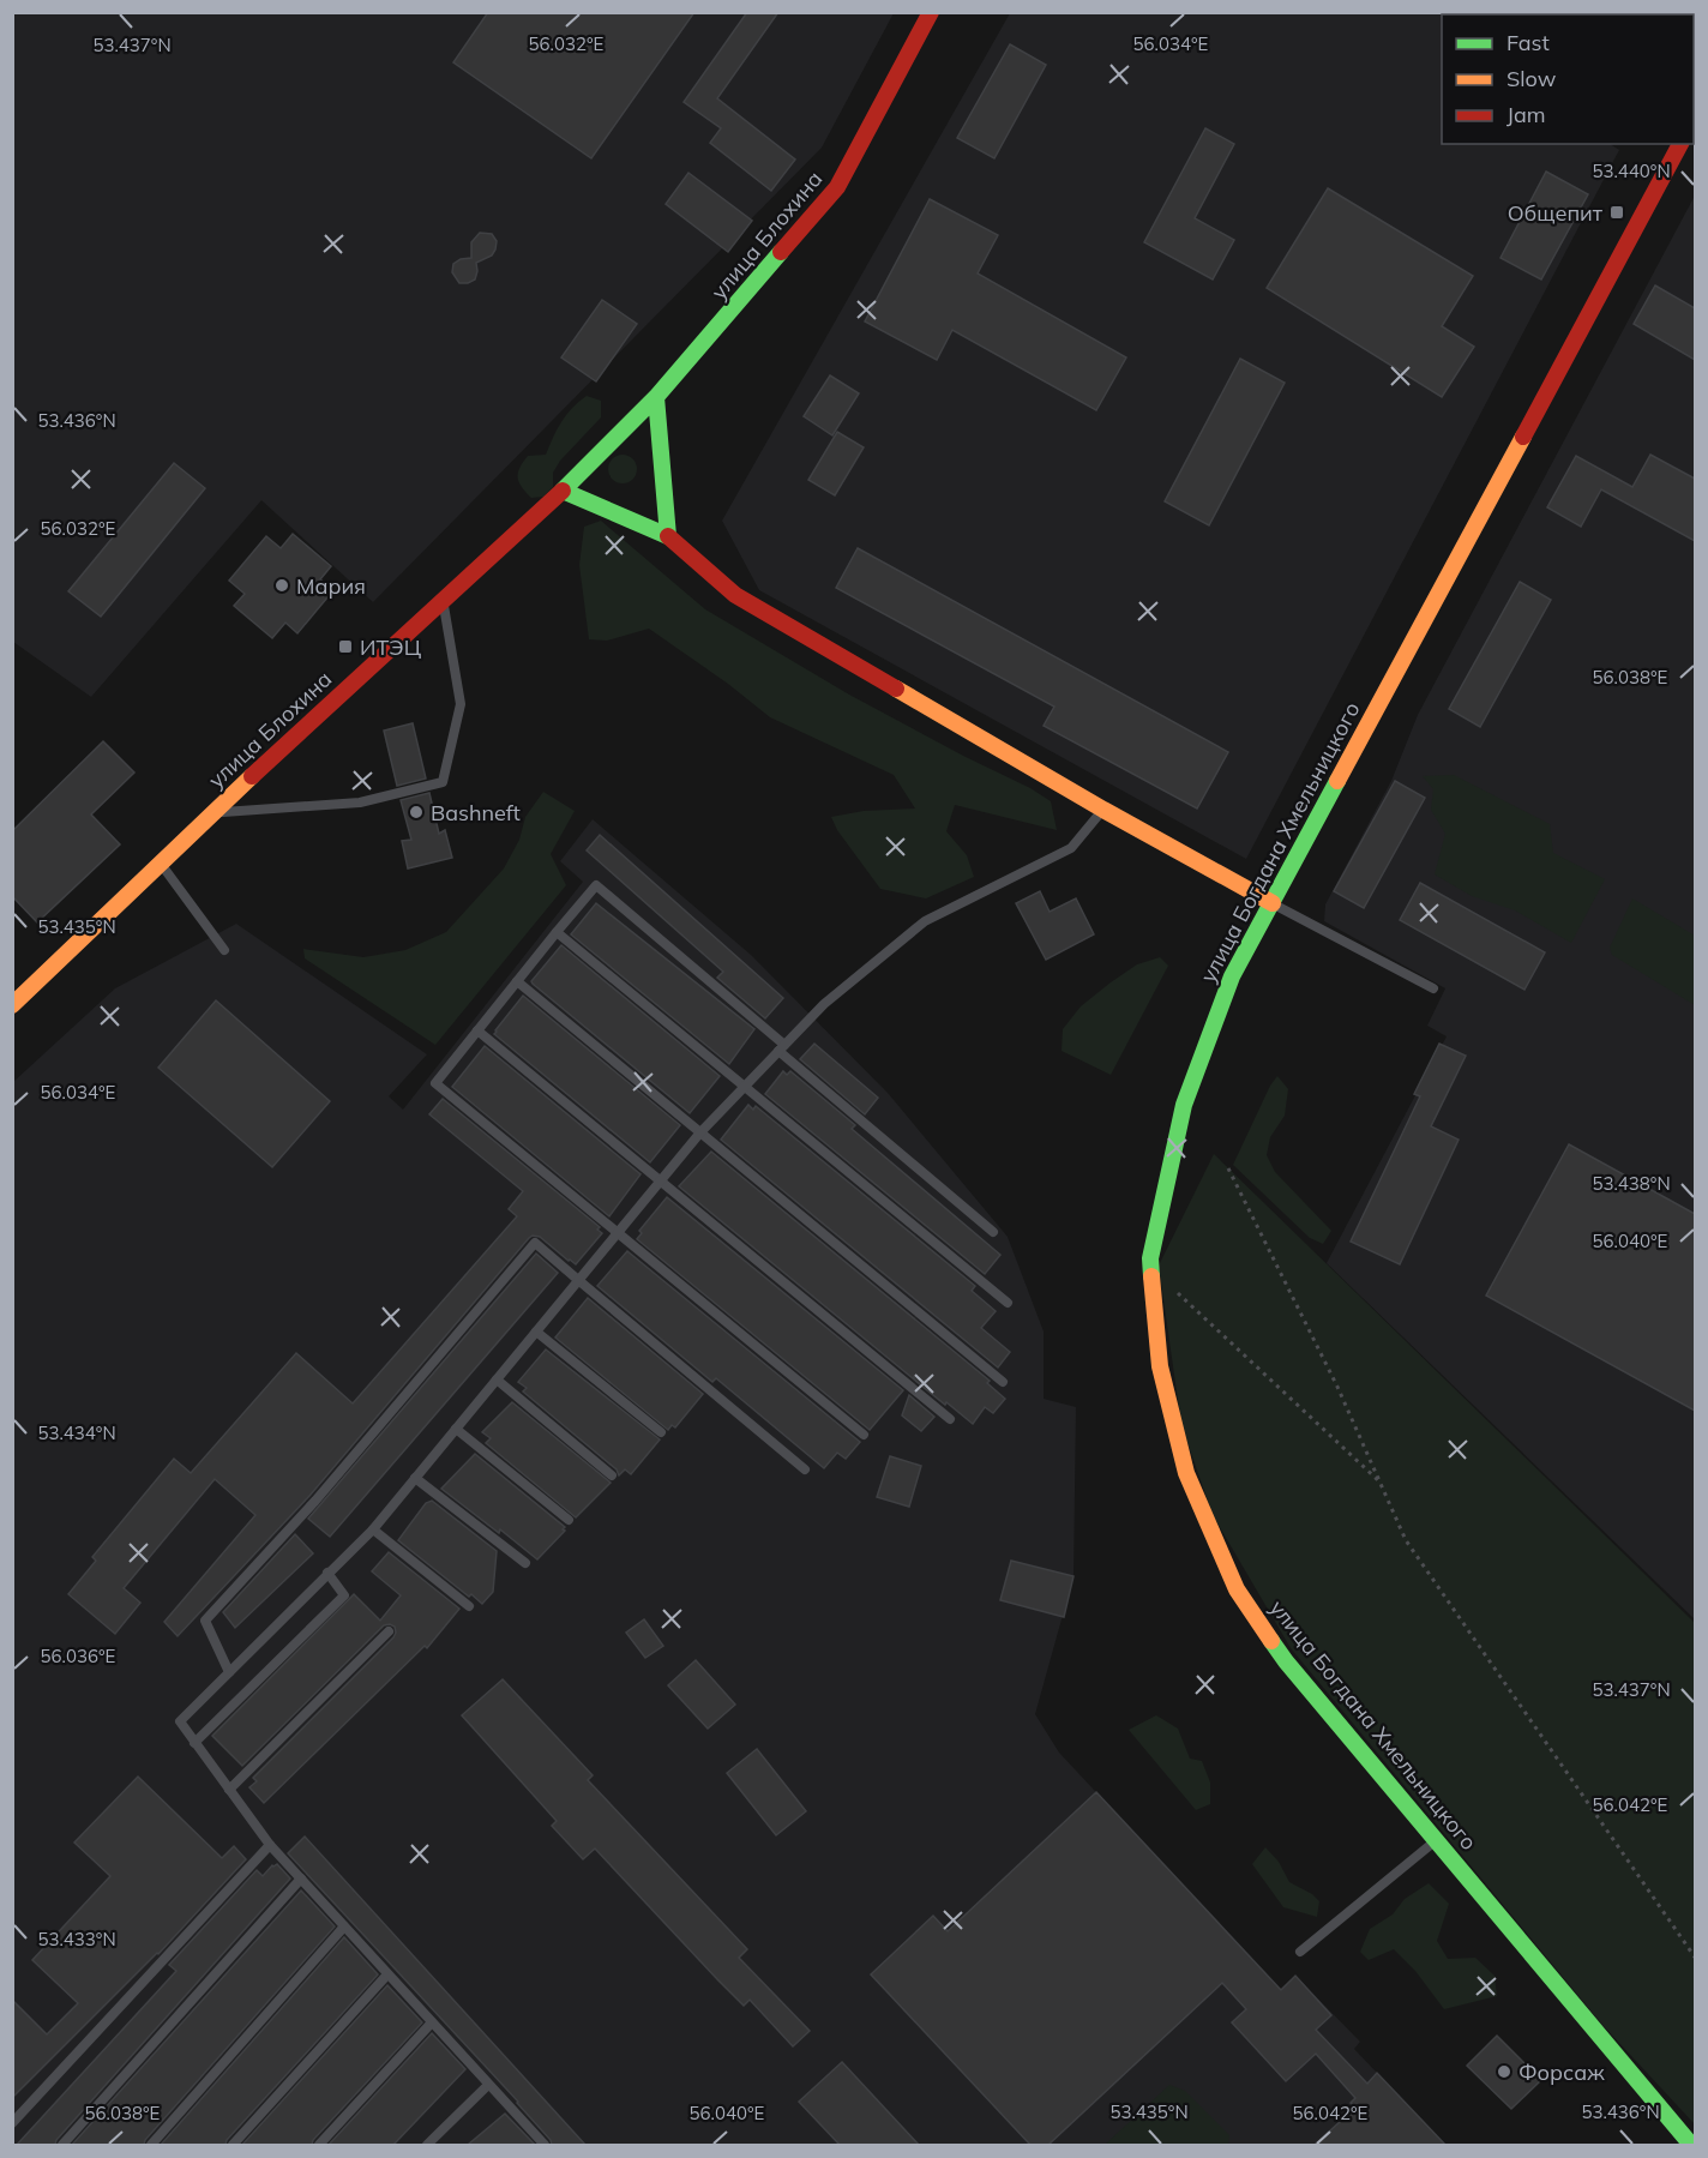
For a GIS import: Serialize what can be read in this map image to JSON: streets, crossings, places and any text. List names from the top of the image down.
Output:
{
  "streets": {
    "main road": ["улица Блохина", "улица Богдана Хмельницкого"]
  },
  "places": {
    "transit": ["Общепит", "ИТЭЦ"],
    "other": ["Мария", "Bashneft", "Форсаж"]
  },
  "legend": ["Fast", "Slow", "Jam"],
  "coordinates": [
    "56.034°E",
    "56.032°E",
    "53.437°N",
    "53.440°N",
    "53.436°N",
    "56.038°E",
    "53.435°N",
    "53.438°N",
    "56.040°E",
    "53.434°N",
    "56.036°E",
    "56.042°E",
    "53.433°N"
  ]
}
